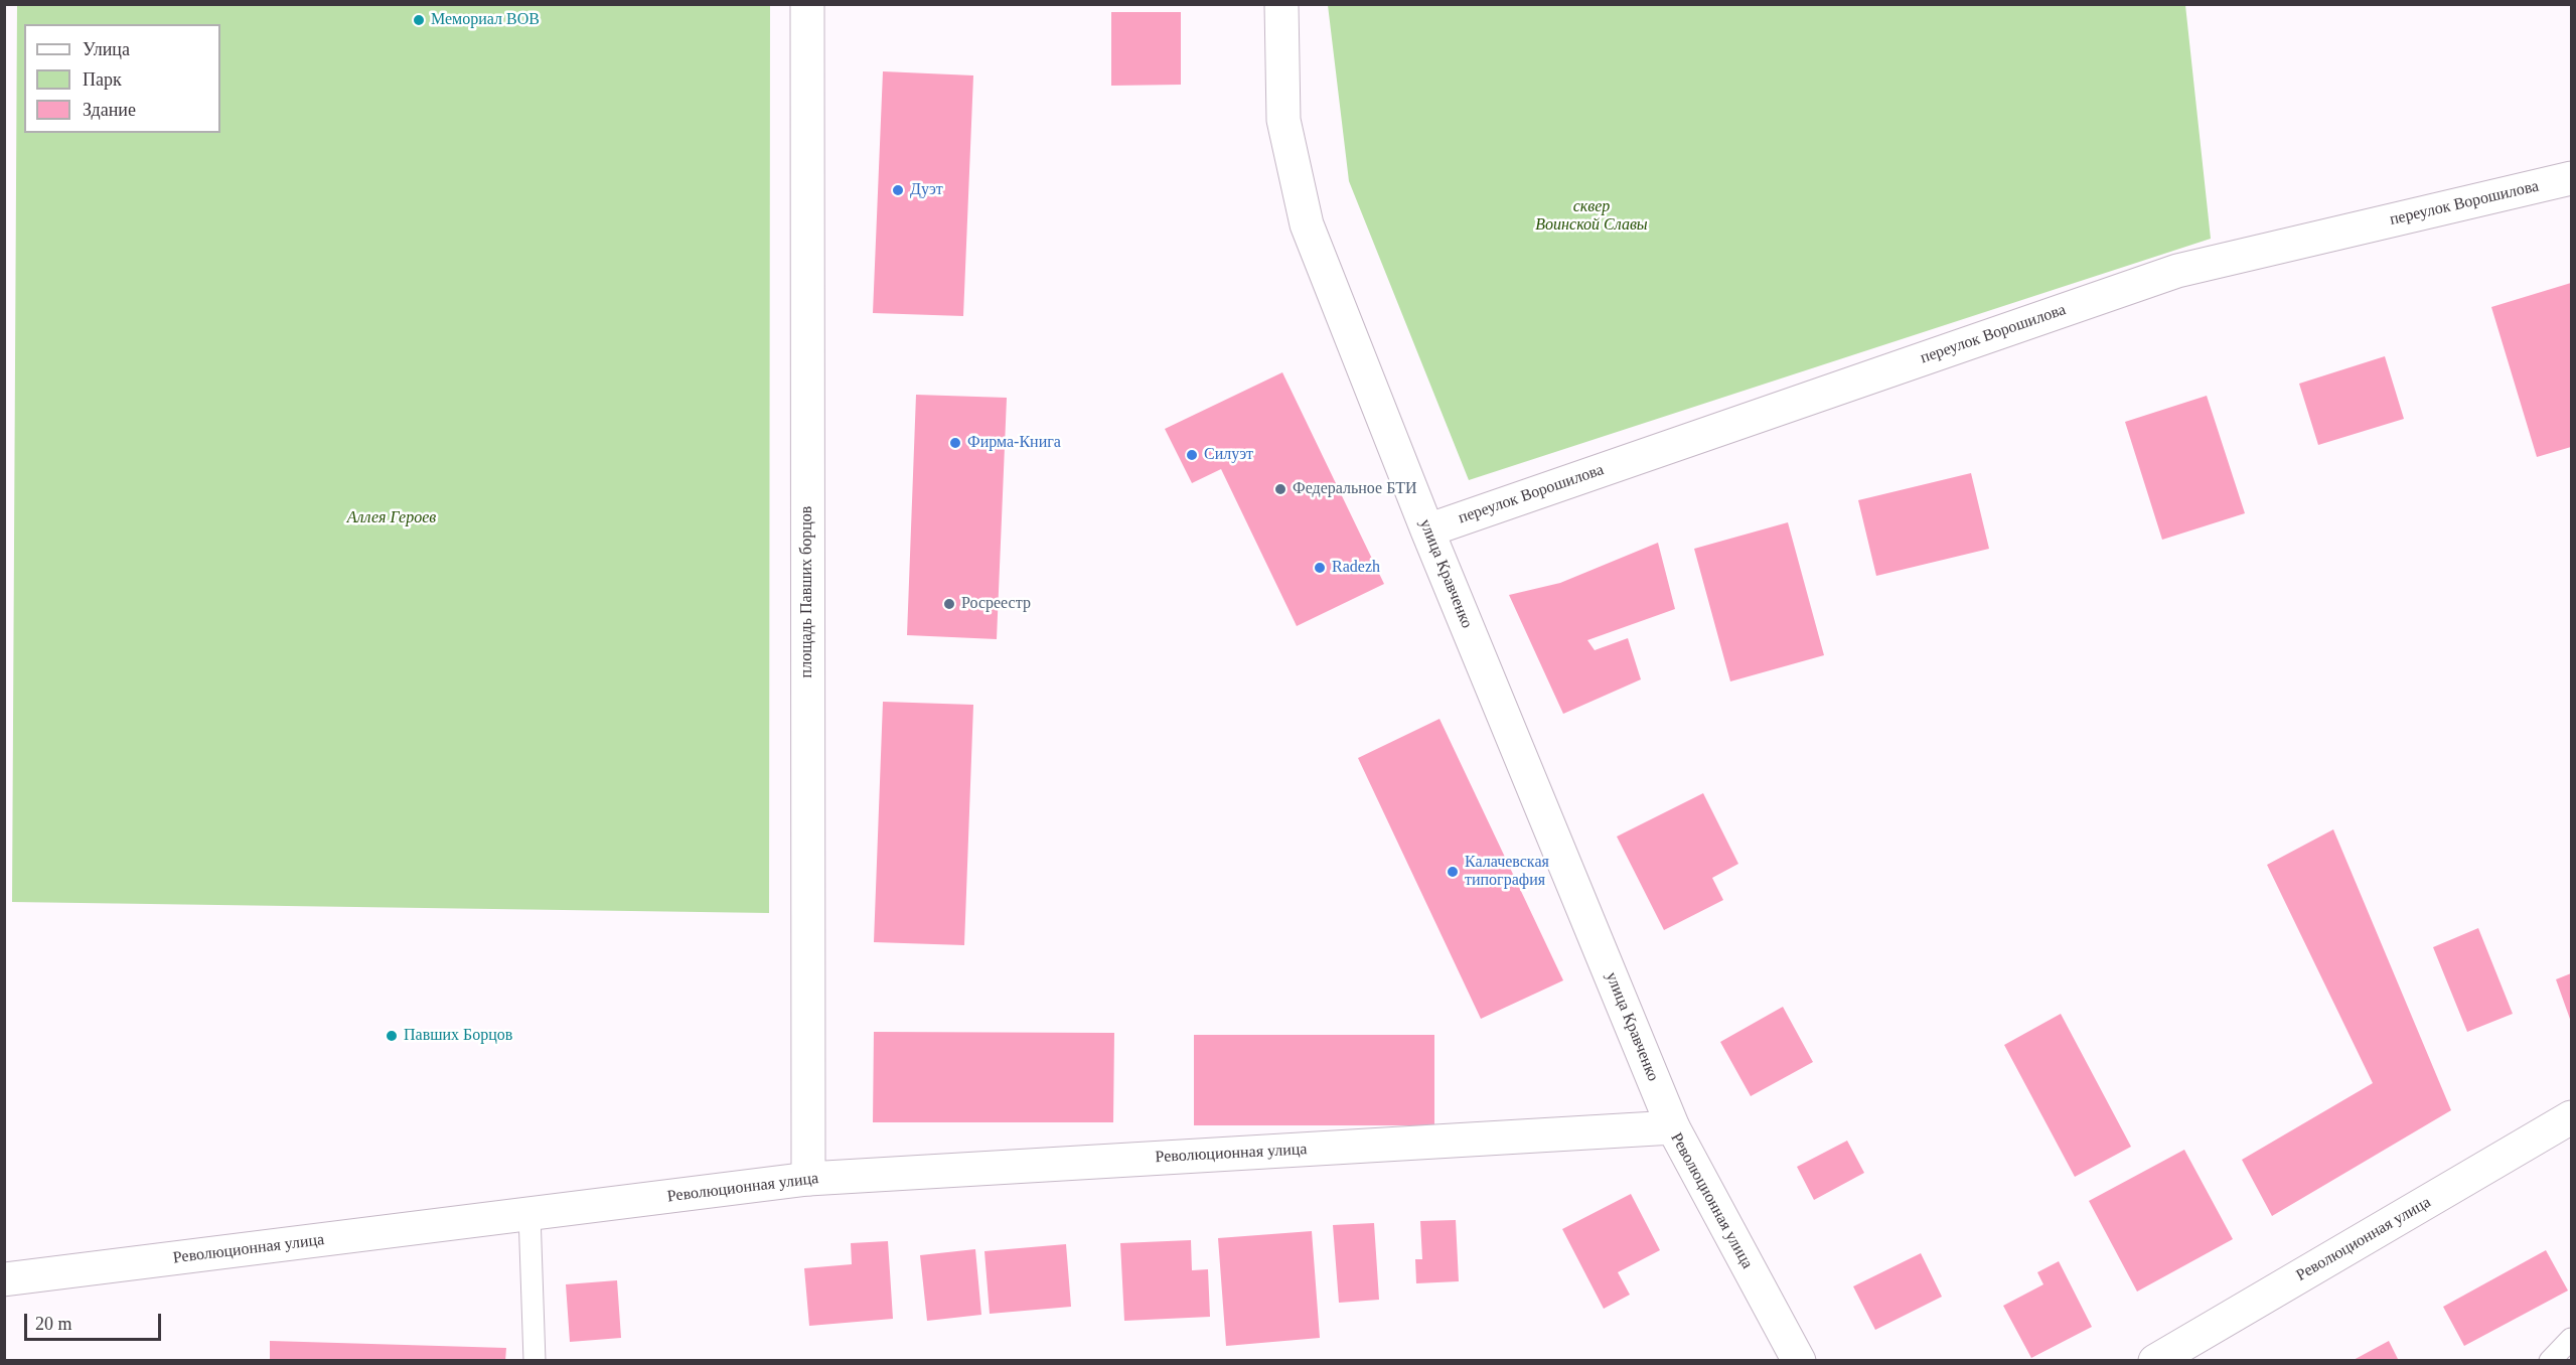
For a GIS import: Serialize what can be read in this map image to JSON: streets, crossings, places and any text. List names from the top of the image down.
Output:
{
  "streets": {
    "street": [
      "переулок Ворошилова",
      "улица Кравченко",
      "площадь Павших борцов",
      "Революционная улица"
    ]
  },
  "crossings": [
    ["переулок Ворошилова", "улица Кравченко"],
    ["улица Кравченко", "Революционная улица"],
    ["площадь Павших борцов", "Революционная улица"]
  ],
  "parks": ["сквер Воинской Славы", "Аллея Героев"],
  "places": [
    "Мемориал ВОВ",
    "Дуэт",
    "Фирма-Книга",
    "Силуэт",
    "Федеральное БТИ",
    "Radezh",
    "Росреестр",
    "Калачевская типография",
    "Павших Борцов"
  ],
  "legend": ["Улица", "Парк", "Здание"],
  "scale_bar": "20 m"
}
